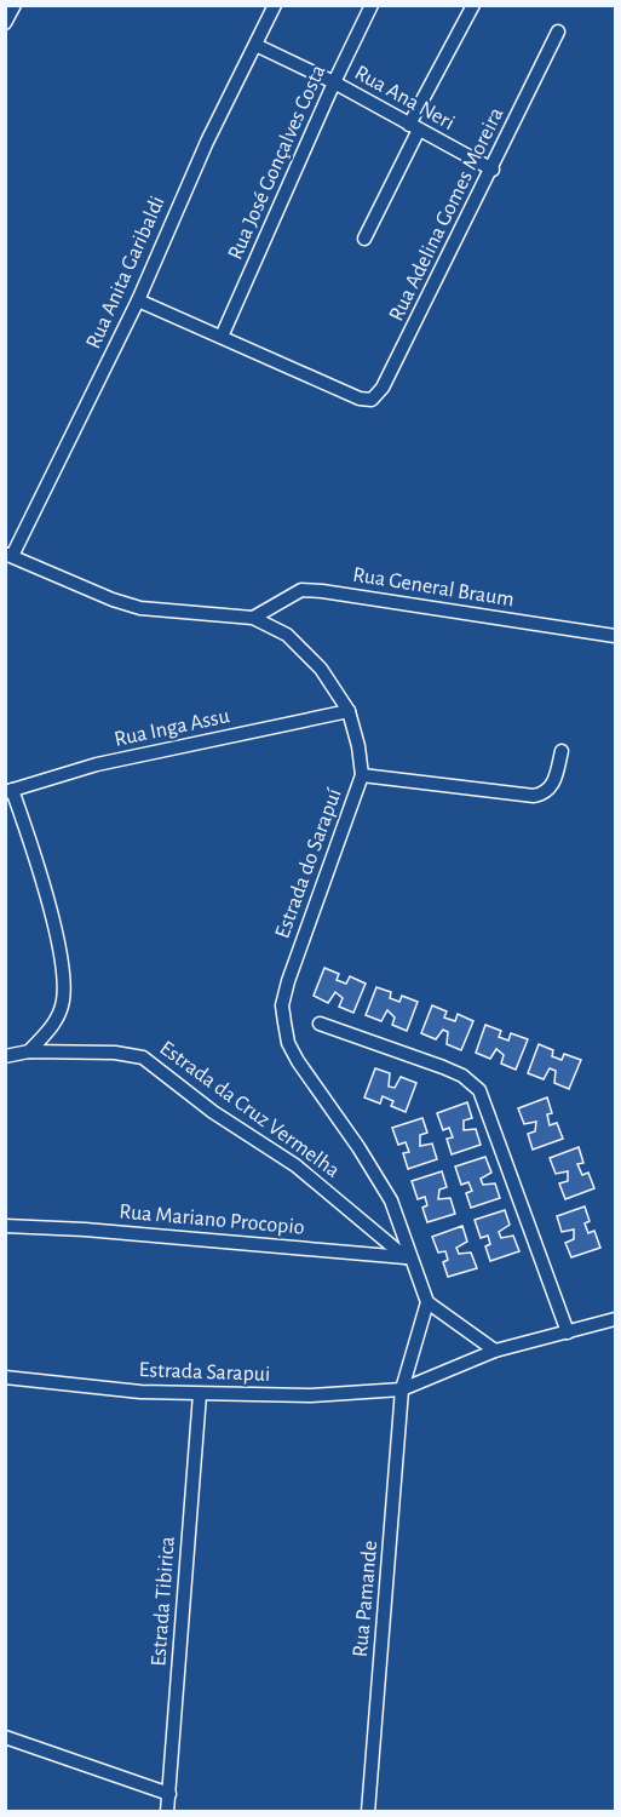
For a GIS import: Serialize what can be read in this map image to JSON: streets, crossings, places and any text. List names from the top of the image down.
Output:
{
  "streets": {
    "street": [
      "Rua Ana Neri",
      "Rua José Gonçalves Costa",
      "Rua Adelina Gomes Moreira",
      "Rua Anita Garibaldi",
      "Rua General Braum",
      "Rua Inga Assu",
      "Estrada do Sarapuí",
      "Estrada da Cruz Vermelha",
      "Rua Mariano Procopio",
      "Estrada Sarapui",
      "Rua Pamande",
      "Estrada Tibirica"
    ]
  },
  "crossings": [
    ["Rua Ana Neri", "Rua José Gonçalves Costa"],
    ["Rua Ana Neri", "Rua Adelina Gomes Moreira"],
    ["Rua Ana Neri", "Rua Anita Garibaldi"],
    ["Rua José Gonçalves Costa", "Rua Adelina Gomes Moreira"],
    ["Rua Anita Garibaldi", "Estrada do Sarapuí"],
    ["Rua General Braum", "Estrada do Sarapuí"],
    ["Rua Inga Assu", "Estrada do Sarapuí"],
    ["Estrada do Sarapuí", "Estrada da Cruz Vermelha"],
    ["Estrada do Sarapuí", "Rua Mariano Procopio"],
    ["Estrada da Cruz Vermelha", "Rua Mariano Procopio"],
    ["Estrada Sarapui", "Rua Pamande"],
    ["Estrada Sarapui", "Estrada Tibirica"]
  ]
}
